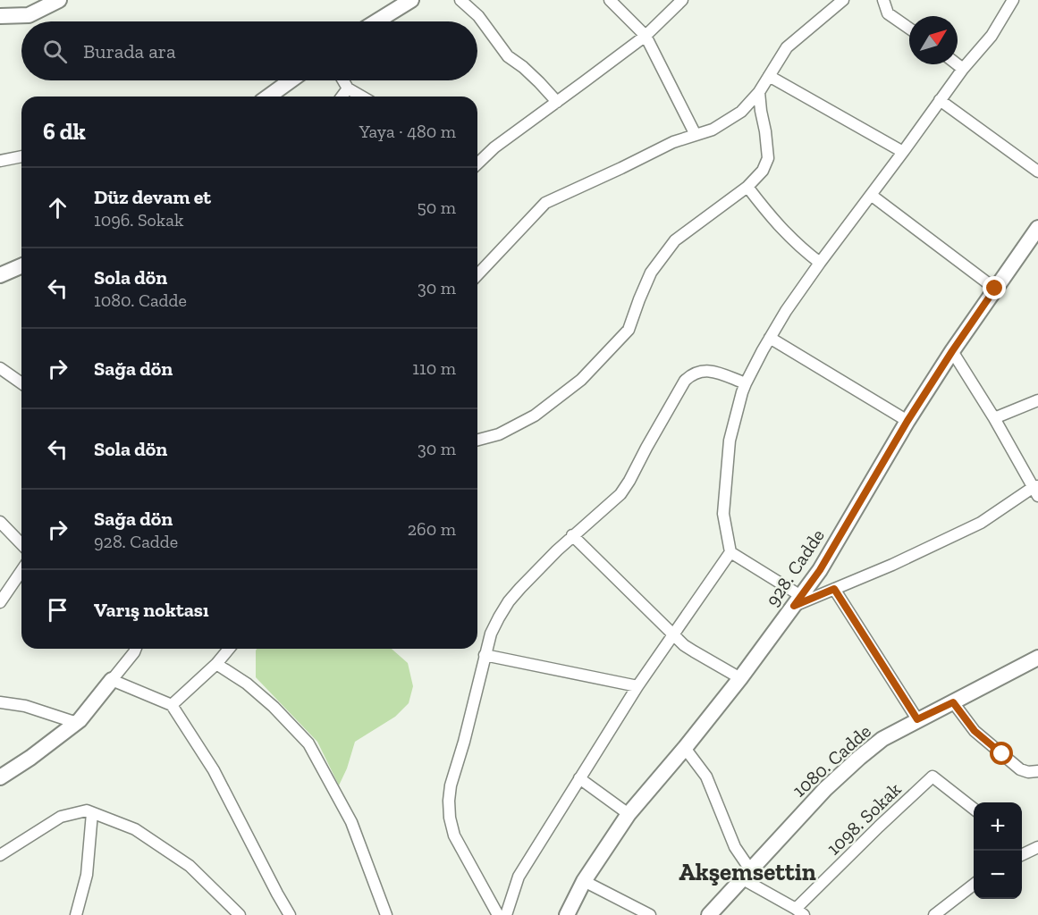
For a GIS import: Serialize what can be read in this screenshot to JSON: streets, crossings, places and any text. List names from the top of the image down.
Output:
{
  "streets": {
    "street": ["928. Cadde", "1080. Cadde", "1098. Sokak"]
  },
  "districts": ["Akşemsettin"],
  "north": "top right",
  "page": {
    "search": "Burada ara",
    "heading": ["6 dk", "Yaya · 480 m"],
    "list": [
      ["Düz devam et", "1096. Sokak", "50 m"],
      ["Sola dön", "1080. Cadde", "30 m"],
      ["Sağa dön", "110 m"],
      ["Sola dön", "30 m"],
      ["Sağa dön", "928. Cadde", "260 m"],
      "Varış noktası"
    ],
    "map_buttons": ["+", "−"]
  }
}
